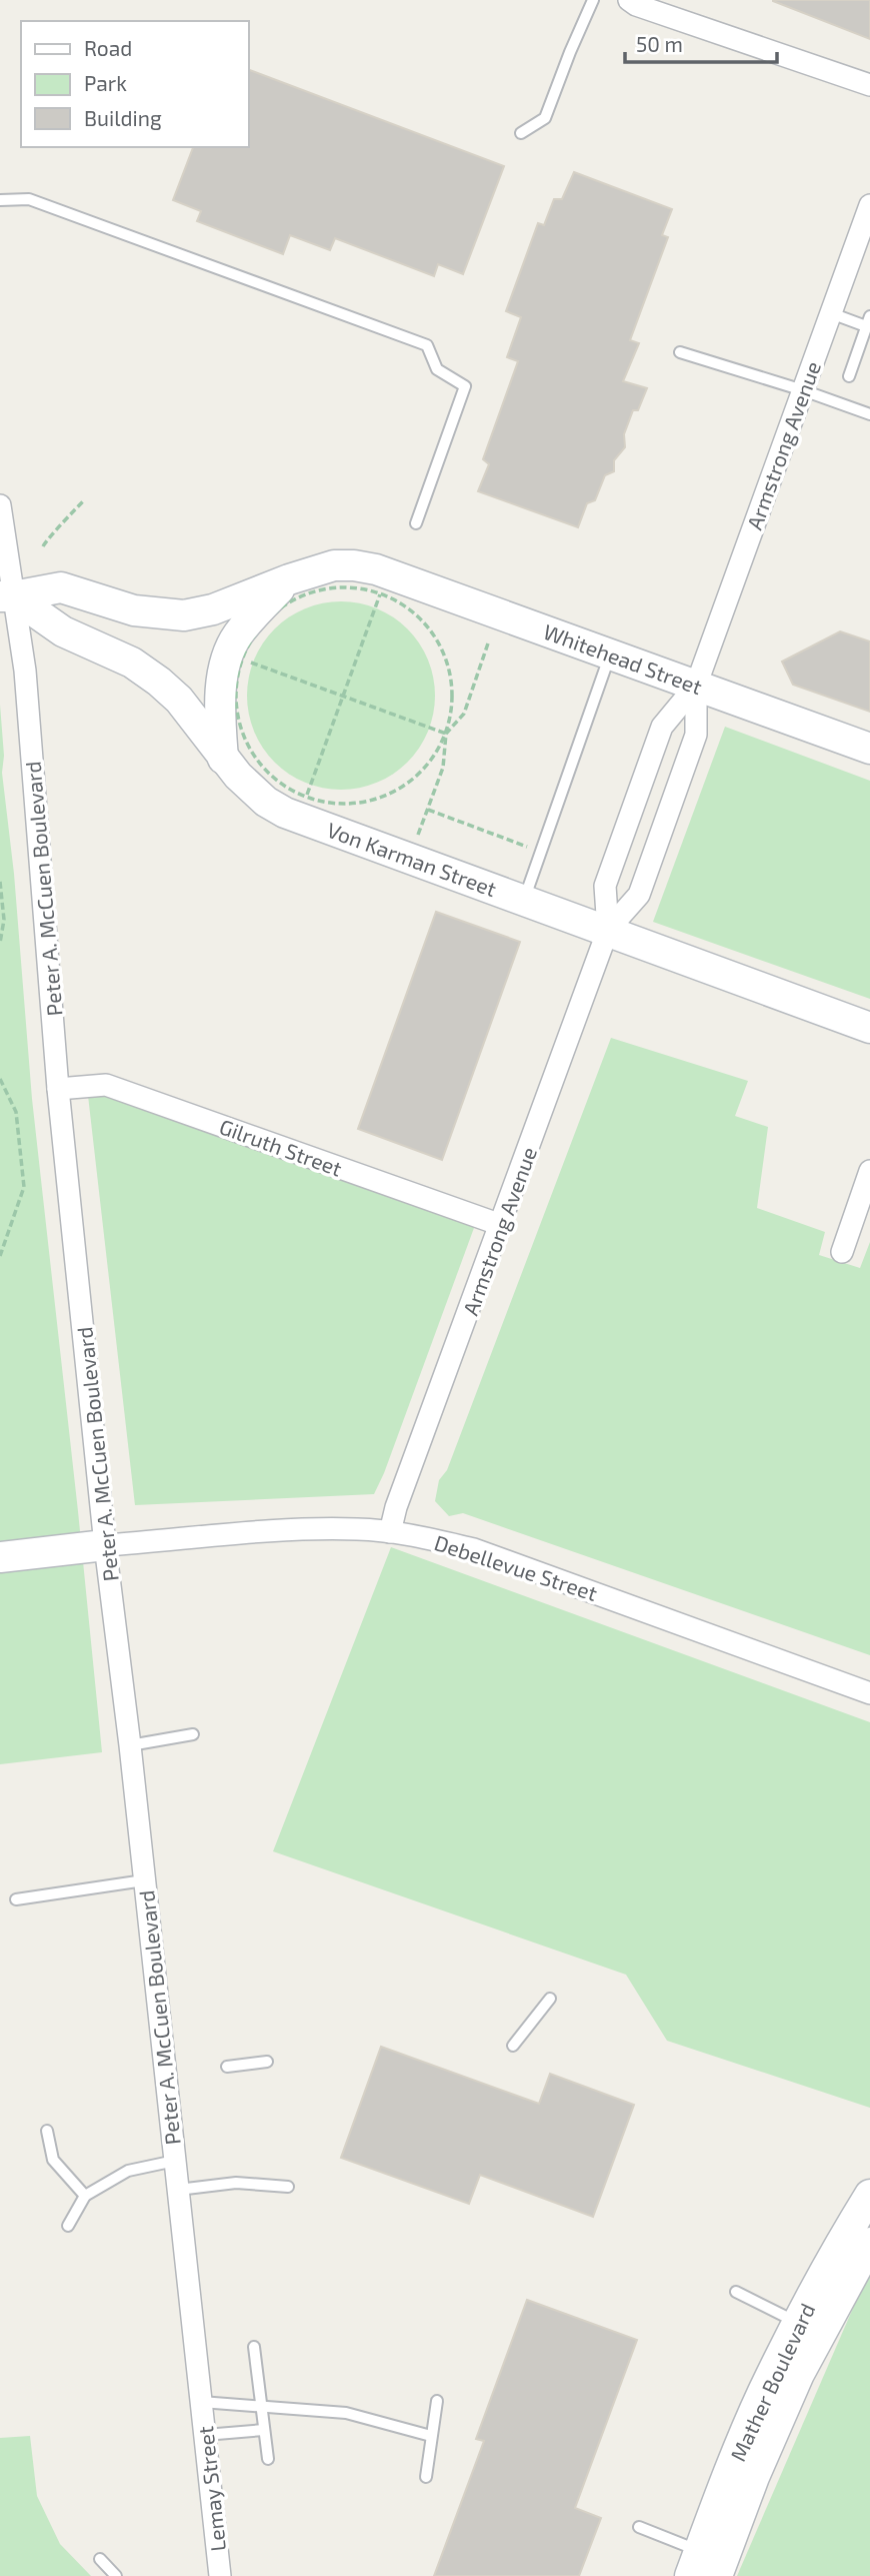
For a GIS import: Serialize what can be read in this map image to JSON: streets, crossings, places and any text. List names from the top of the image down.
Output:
{
  "streets": {
    "street": [
      "Armstrong Avenue",
      "Whitehead Street",
      "Von Karman Street",
      "Peter A. McCuen Boulevard",
      "Gilruth Street",
      "Debellevue Street",
      "Mather Boulevard",
      "Lemay Street"
    ]
  },
  "crossings": [
    ["Armstrong Avenue", "Whitehead Street"],
    ["Armstrong Avenue", "Von Karman Street"],
    ["Armstrong Avenue", "Gilruth Street"],
    ["Armstrong Avenue", "Debellevue Street"],
    ["Whitehead Street", "Von Karman Street"],
    ["Whitehead Street", "Peter A. McCuen Boulevard"],
    ["Von Karman Street", "Peter A. McCuen Boulevard"],
    ["Peter A. McCuen Boulevard", "Gilruth Street"],
    ["Peter A. McCuen Boulevard", "Debellevue Street"],
    ["Peter A. McCuen Boulevard", "Lemay Street"]
  ],
  "legend": ["Road", "Park", "Building"],
  "scale_bar": "50 m"
}
